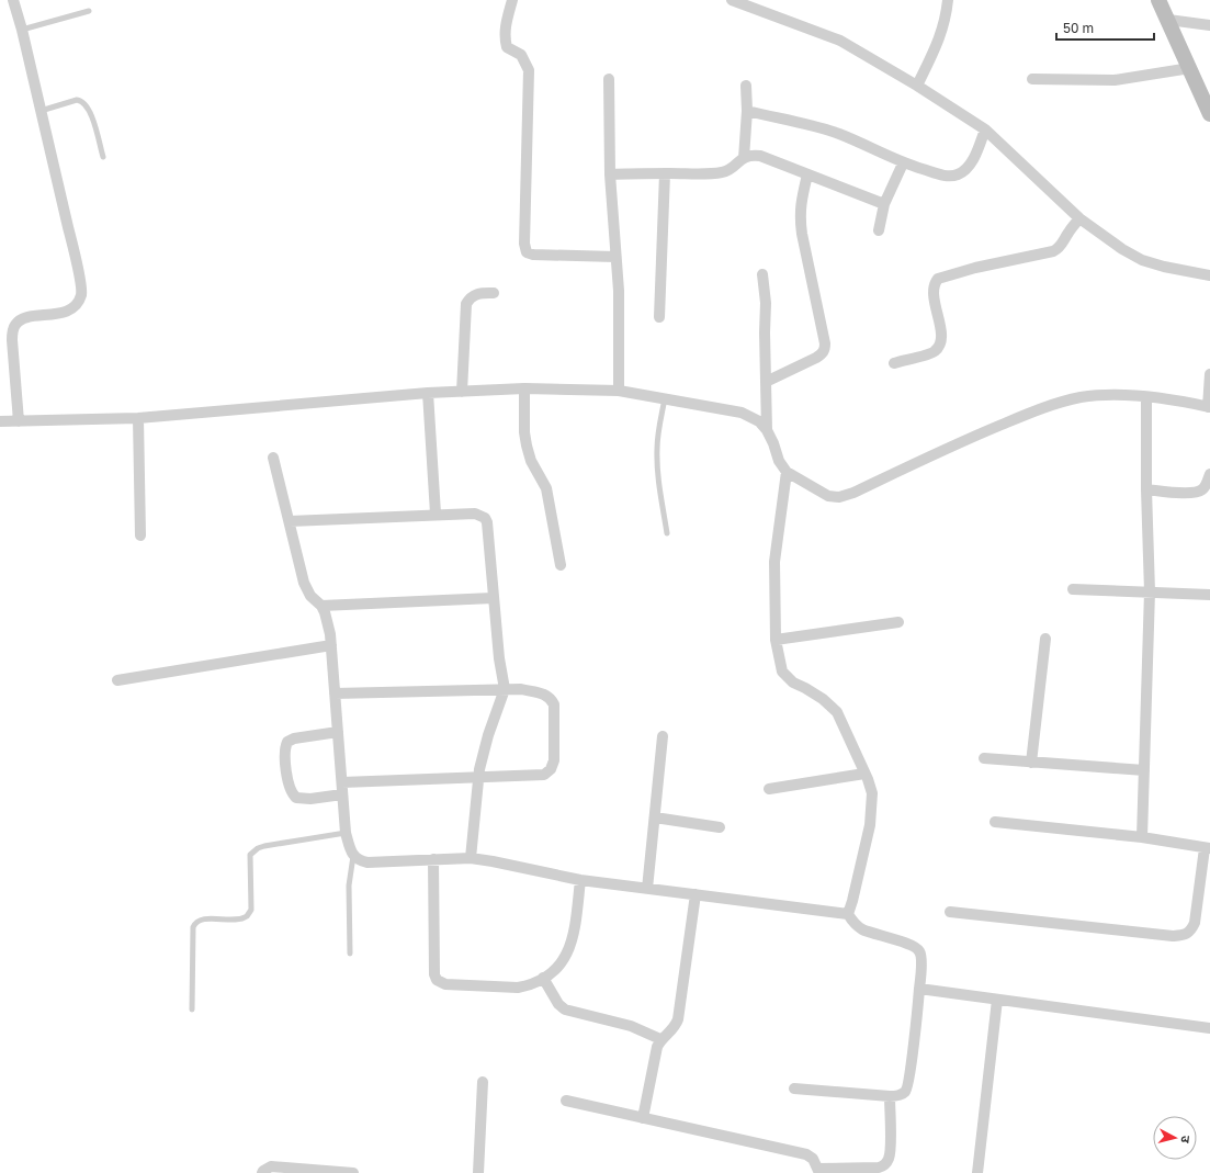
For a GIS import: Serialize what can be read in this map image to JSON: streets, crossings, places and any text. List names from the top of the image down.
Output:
{
  "scale_bar": "50 m",
  "north": "right"
}
